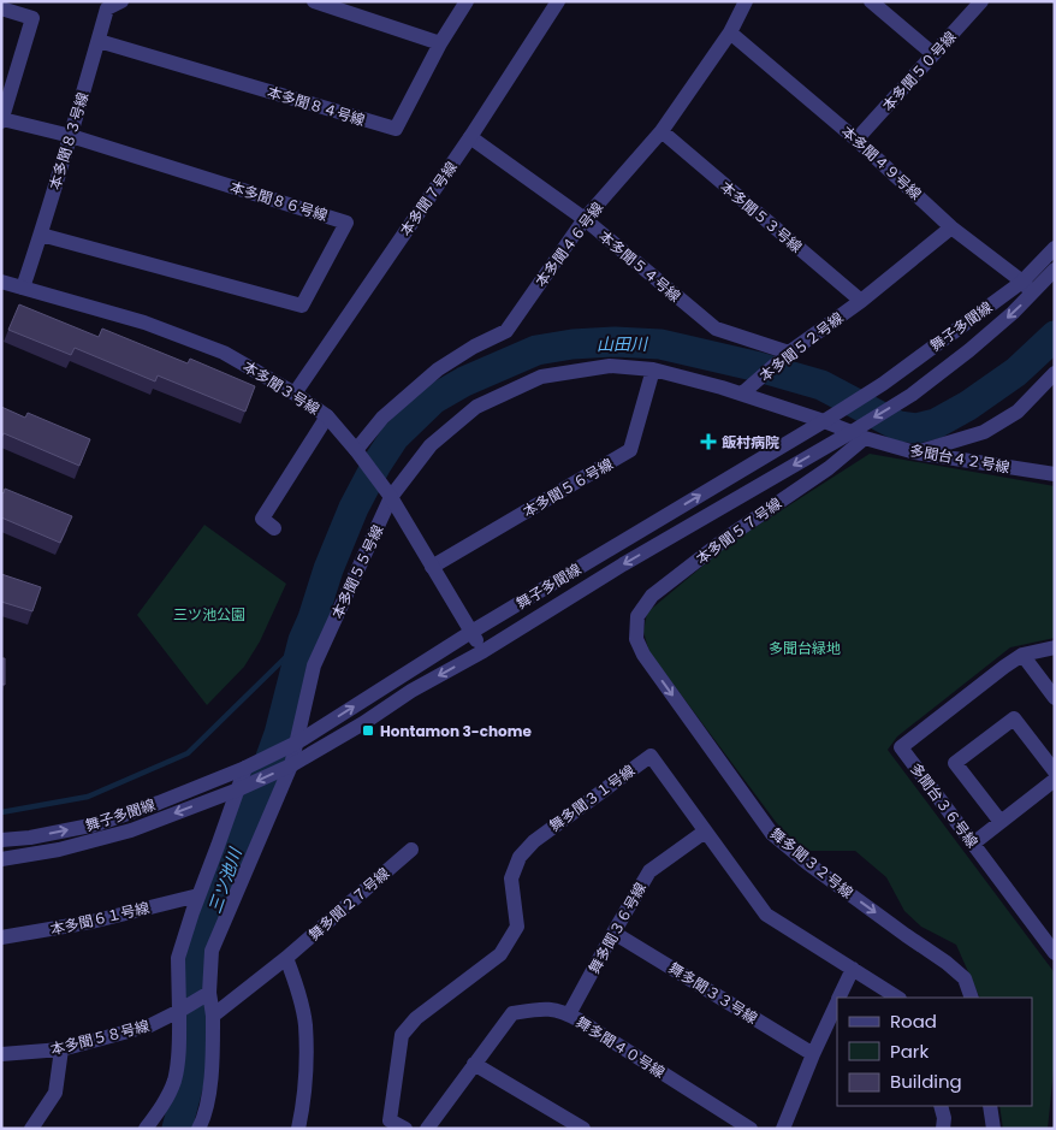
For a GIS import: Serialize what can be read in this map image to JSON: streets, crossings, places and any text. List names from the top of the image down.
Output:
{
  "streets": {
    "street": [
      "本多聞５０号線",
      "本多聞８４号線",
      "本多聞８３号線",
      "本多聞４９号線",
      "本多聞７号線",
      "本多聞８６号線",
      "本多聞５３号線",
      "本多聞４６号線",
      "本多聞５４号線",
      "舞子多聞線",
      "本多聞５２号線",
      "本多聞３号線",
      "多聞台４２号線",
      "本多聞５６号線",
      "本多聞５７号線",
      "本多聞５５号線",
      "舞多聞３１号線",
      "多聞台３６号線",
      "舞多聞３２号線",
      "舞多聞２７号線",
      "本多聞６１号線",
      "舞多聞３６号線",
      "舞多聞３３号線",
      "本多聞５８号線",
      "舞多聞４０号線"
    ]
  },
  "crossings": [
    ["本多聞５０号線", "本多聞４９号線"],
    ["本多聞８４号線", "本多聞８３号線"],
    ["本多聞８３号線", "本多聞８６号線"],
    ["本多聞８３号線", "本多聞３号線"],
    ["本多聞４９号線", "本多聞４６号線"],
    ["本多聞４９号線", "舞子多聞線"],
    ["本多聞４９号線", "本多聞５２号線"],
    ["本多聞７号線", "本多聞５４号線"],
    ["本多聞７号線", "本多聞３号線"],
    ["本多聞５３号線", "本多聞４６号線"],
    ["本多聞５３号線", "本多聞５２号線"],
    ["本多聞４６号線", "本多聞５４号線"],
    ["本多聞４６号線", "本多聞３号線"],
    ["本多聞５４号線", "本多聞５２号線"],
    ["舞子多聞線", "本多聞５２号線"],
    ["舞子多聞線", "本多聞３号線"],
    ["舞子多聞線", "多聞台４２号線"],
    ["舞子多聞線", "本多聞５７号線"],
    ["舞子多聞線", "本多聞５５号線"],
    ["本多聞５２号線", "多聞台４２号線"],
    ["本多聞５２号線", "本多聞５７号線"],
    ["本多聞５２号線", "本多聞５５号線"],
    ["本多聞３号線", "本多聞５６号線"],
    ["本多聞３号線", "本多聞５５号線"],
    ["多聞台４２号線", "本多聞５７号線"],
    ["本多聞５６号線", "本多聞５５号線"],
    ["本多聞５７号線", "舞多聞３２号線"],
    ["本多聞５５号線", "舞多聞２７号線"],
    ["舞多聞３１号線", "舞多聞３６号線"],
    ["舞多聞３６号線", "舞多聞３３号線"],
    ["舞多聞３６号線", "舞多聞４０号線"]
  ],
  "one_way": ["舞多聞３２号線"],
  "water": ["山田川", "三ツ池川"],
  "parks": ["三ツ池公園", "多聞台緑地"],
  "places": {
    "health": ["飯村病院"],
    "transit": ["Hontamon 3-chome"]
  },
  "legend": ["Road", "Park", "Building"]
}
